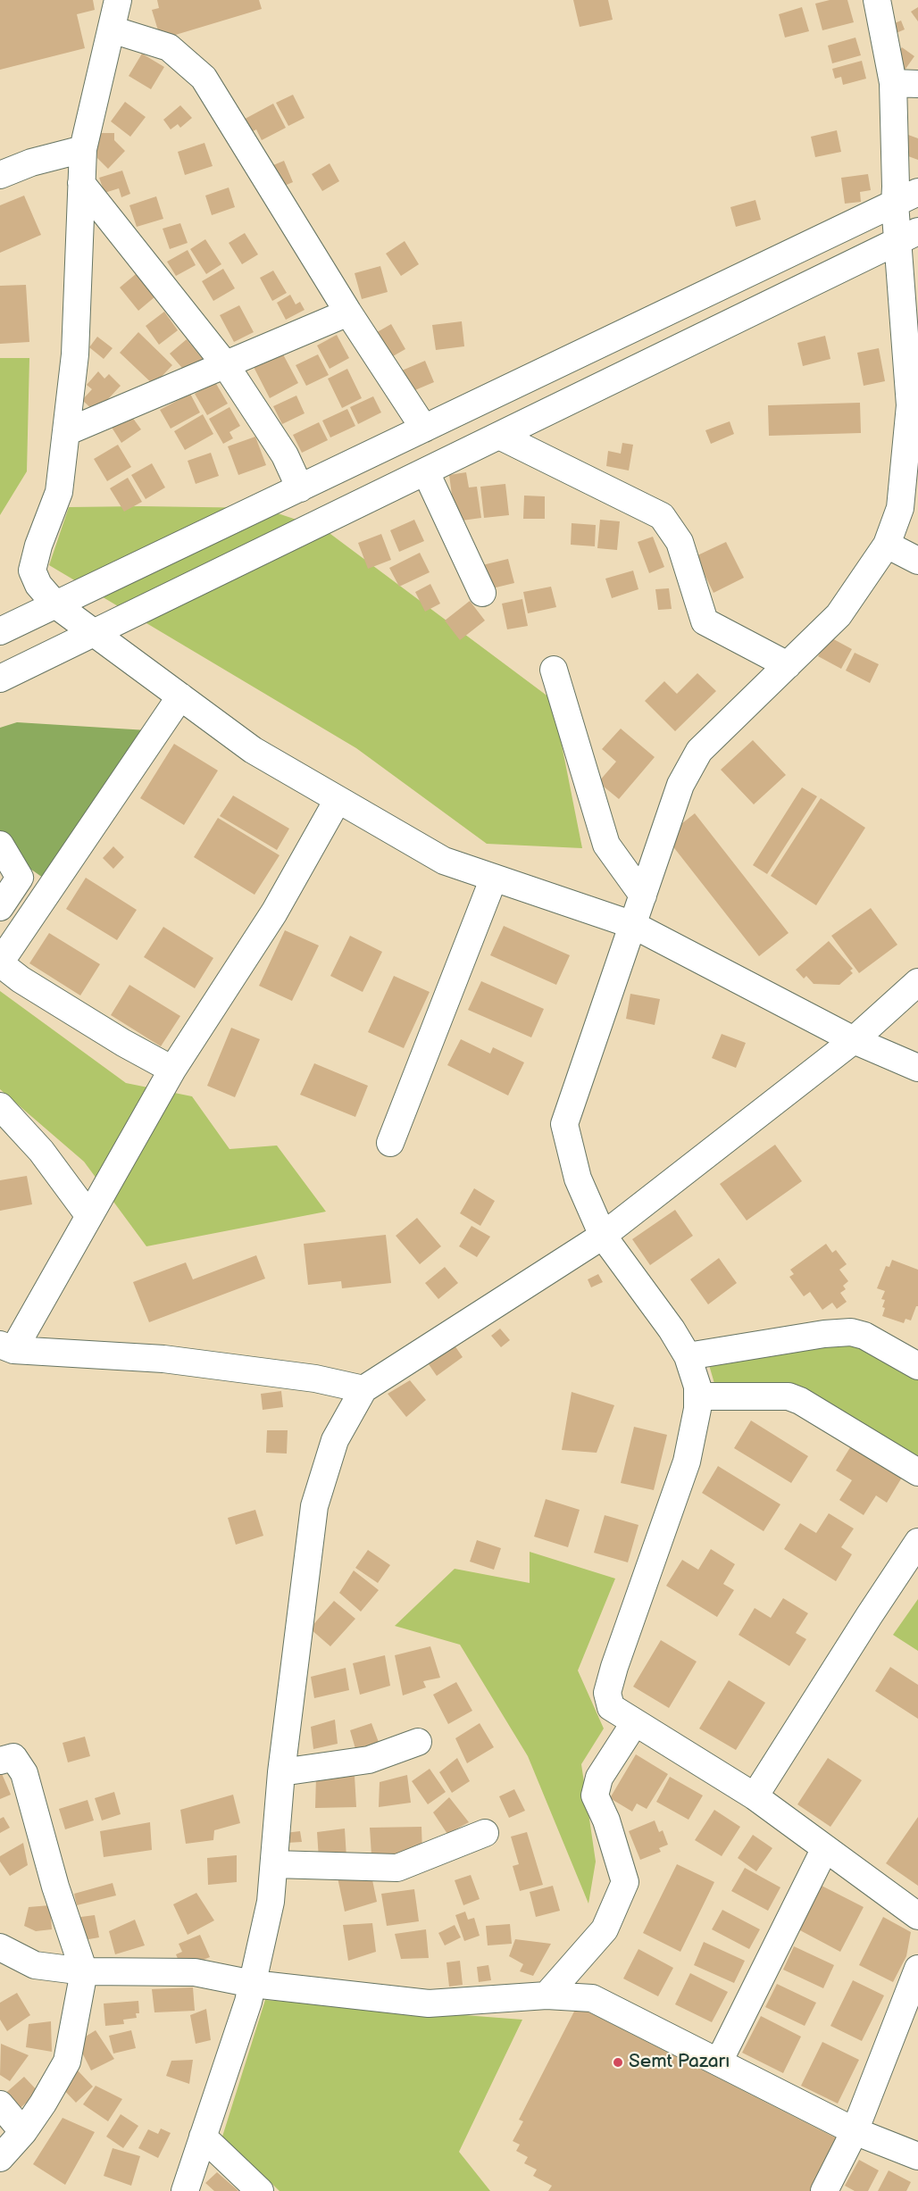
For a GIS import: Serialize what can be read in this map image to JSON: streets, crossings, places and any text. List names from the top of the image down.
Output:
{
  "places": ["Semt Pazarı"]
}
